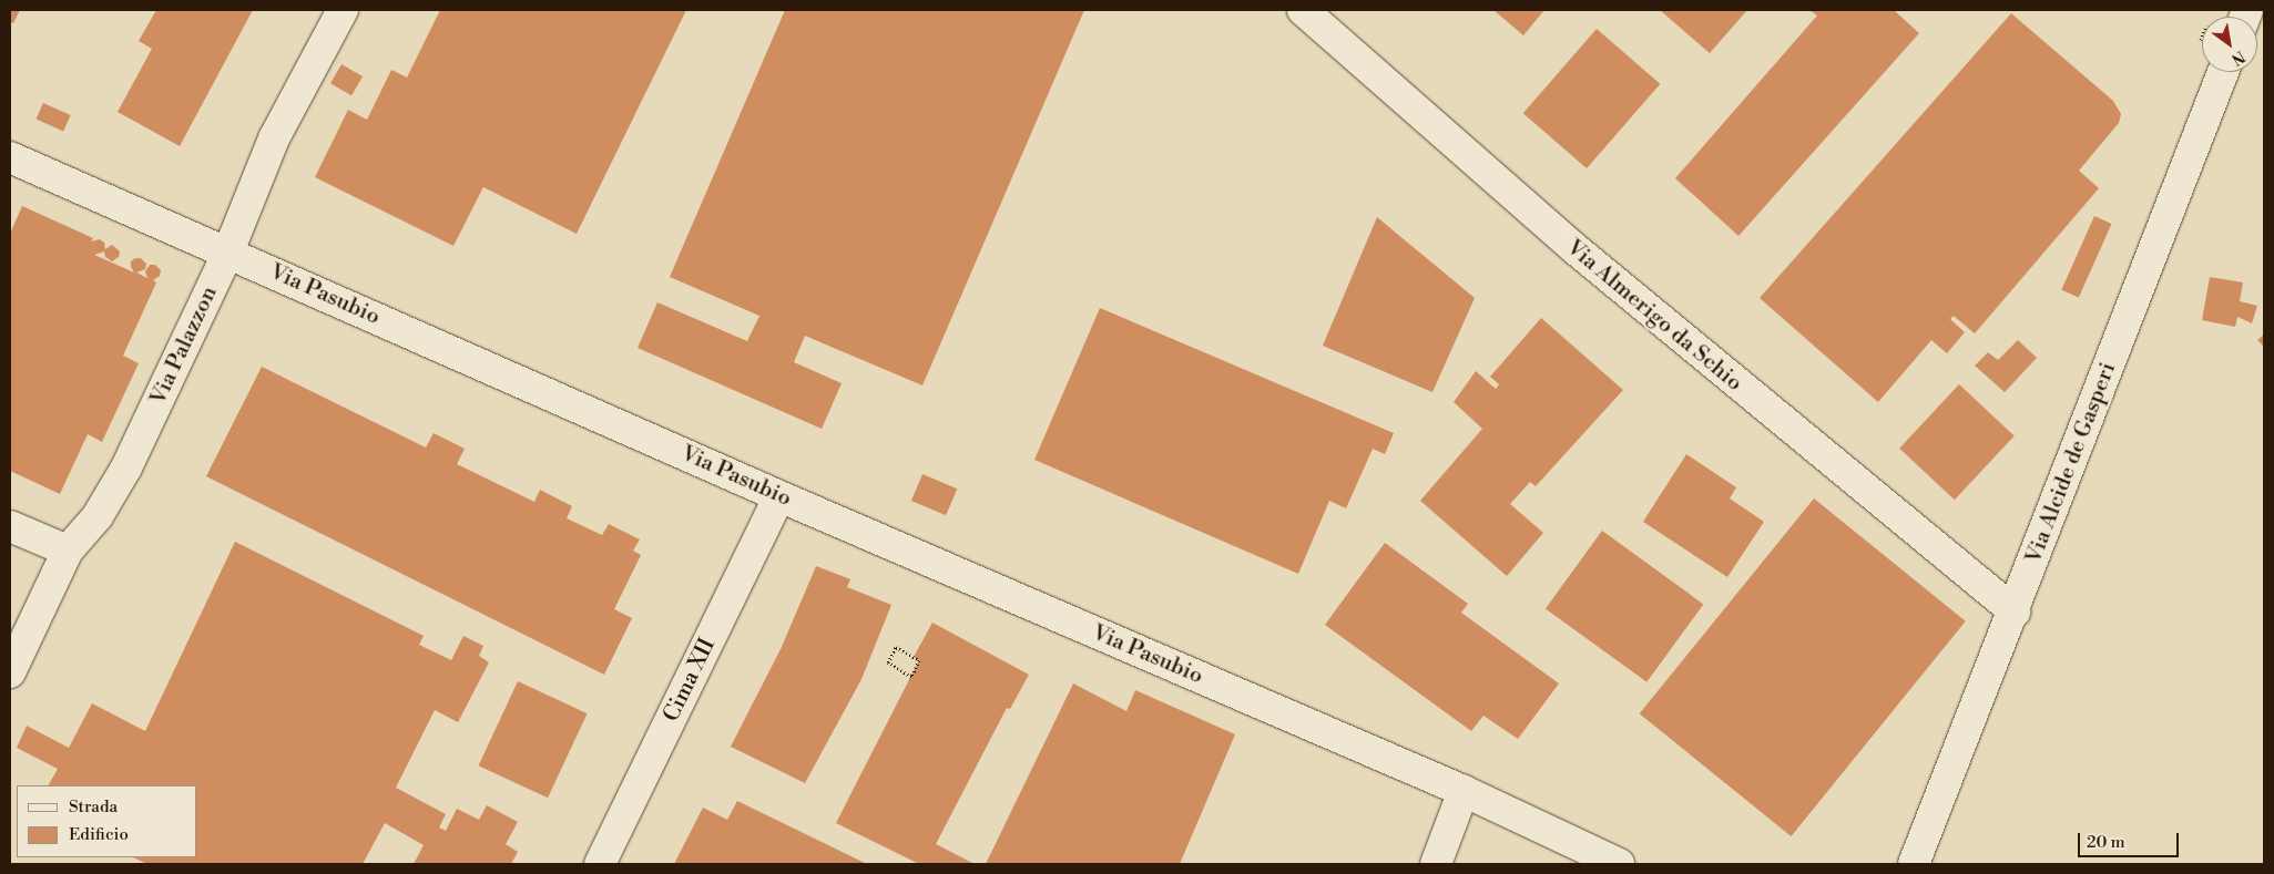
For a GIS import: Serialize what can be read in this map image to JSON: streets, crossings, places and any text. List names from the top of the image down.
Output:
{
  "streets": {
    "street": [
      "Via Pasubio",
      "Via Almerigo da Schio",
      "Via Palazzon",
      "Via Alcide de Gasperi",
      "Cima XII"
    ]
  },
  "crossings": [
    ["Via Pasubio", "Via Palazzon"],
    ["Via Pasubio", "Cima XII"],
    ["Via Almerigo da Schio", "Via Alcide de Gasperi"]
  ],
  "legend": ["Strada", "Edificio"],
  "scale_bar": "20 m",
  "north": "bottom right"
}
